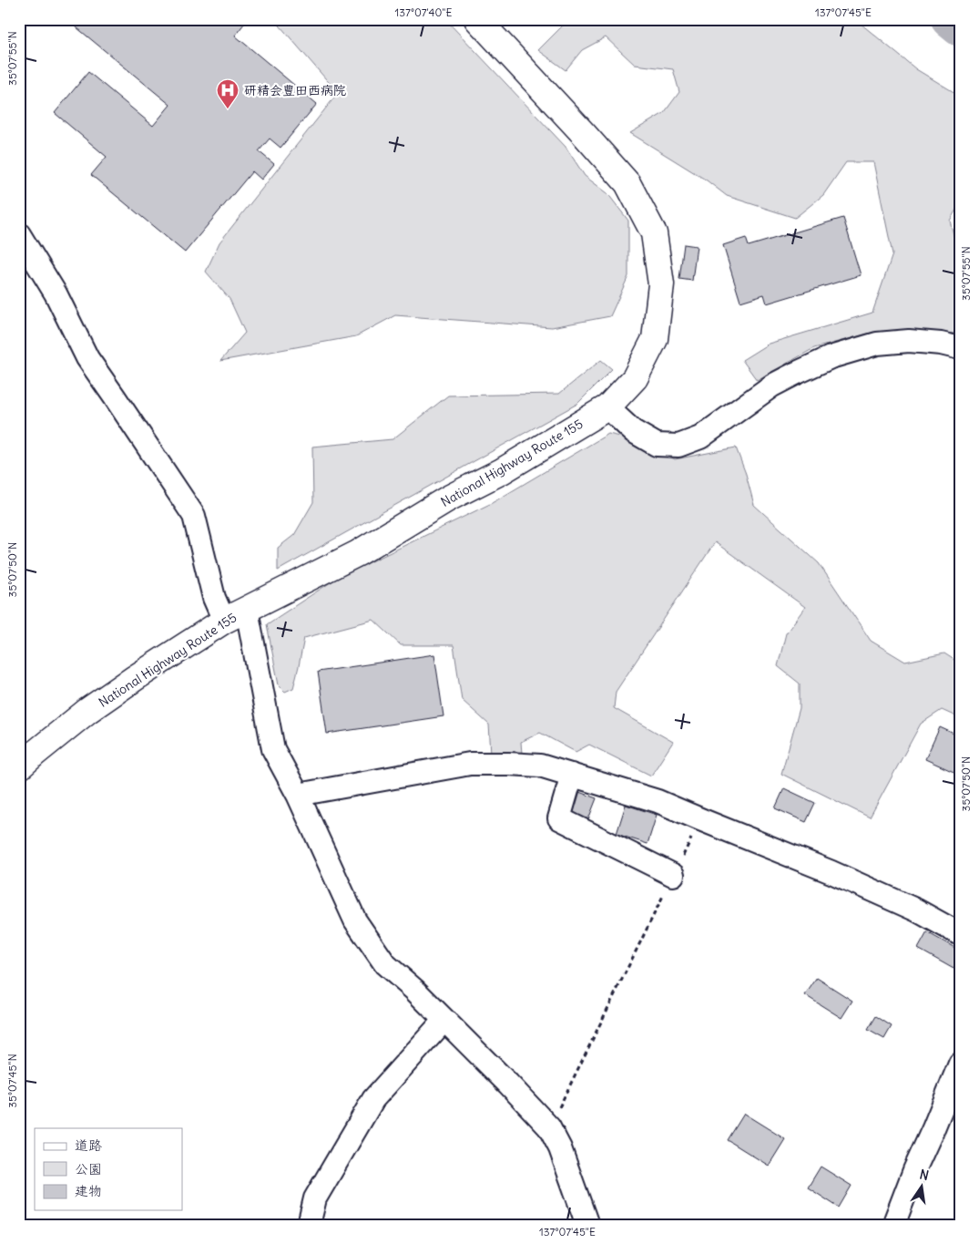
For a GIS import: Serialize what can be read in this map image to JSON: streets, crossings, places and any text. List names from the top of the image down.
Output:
{
  "streets": {
    "highway": ["National Highway Route 155"]
  },
  "places": {
    "hospital": ["研精会豊田西病院"]
  },
  "legend": ["道路", "公園", "建物"],
  "north": "top",
  "coordinates": [
    "137°07'40\"E",
    "137°07'45\"E",
    "35°07'55\"N",
    "35°07'50\"N",
    "35°07'45\"N"
  ]
}
